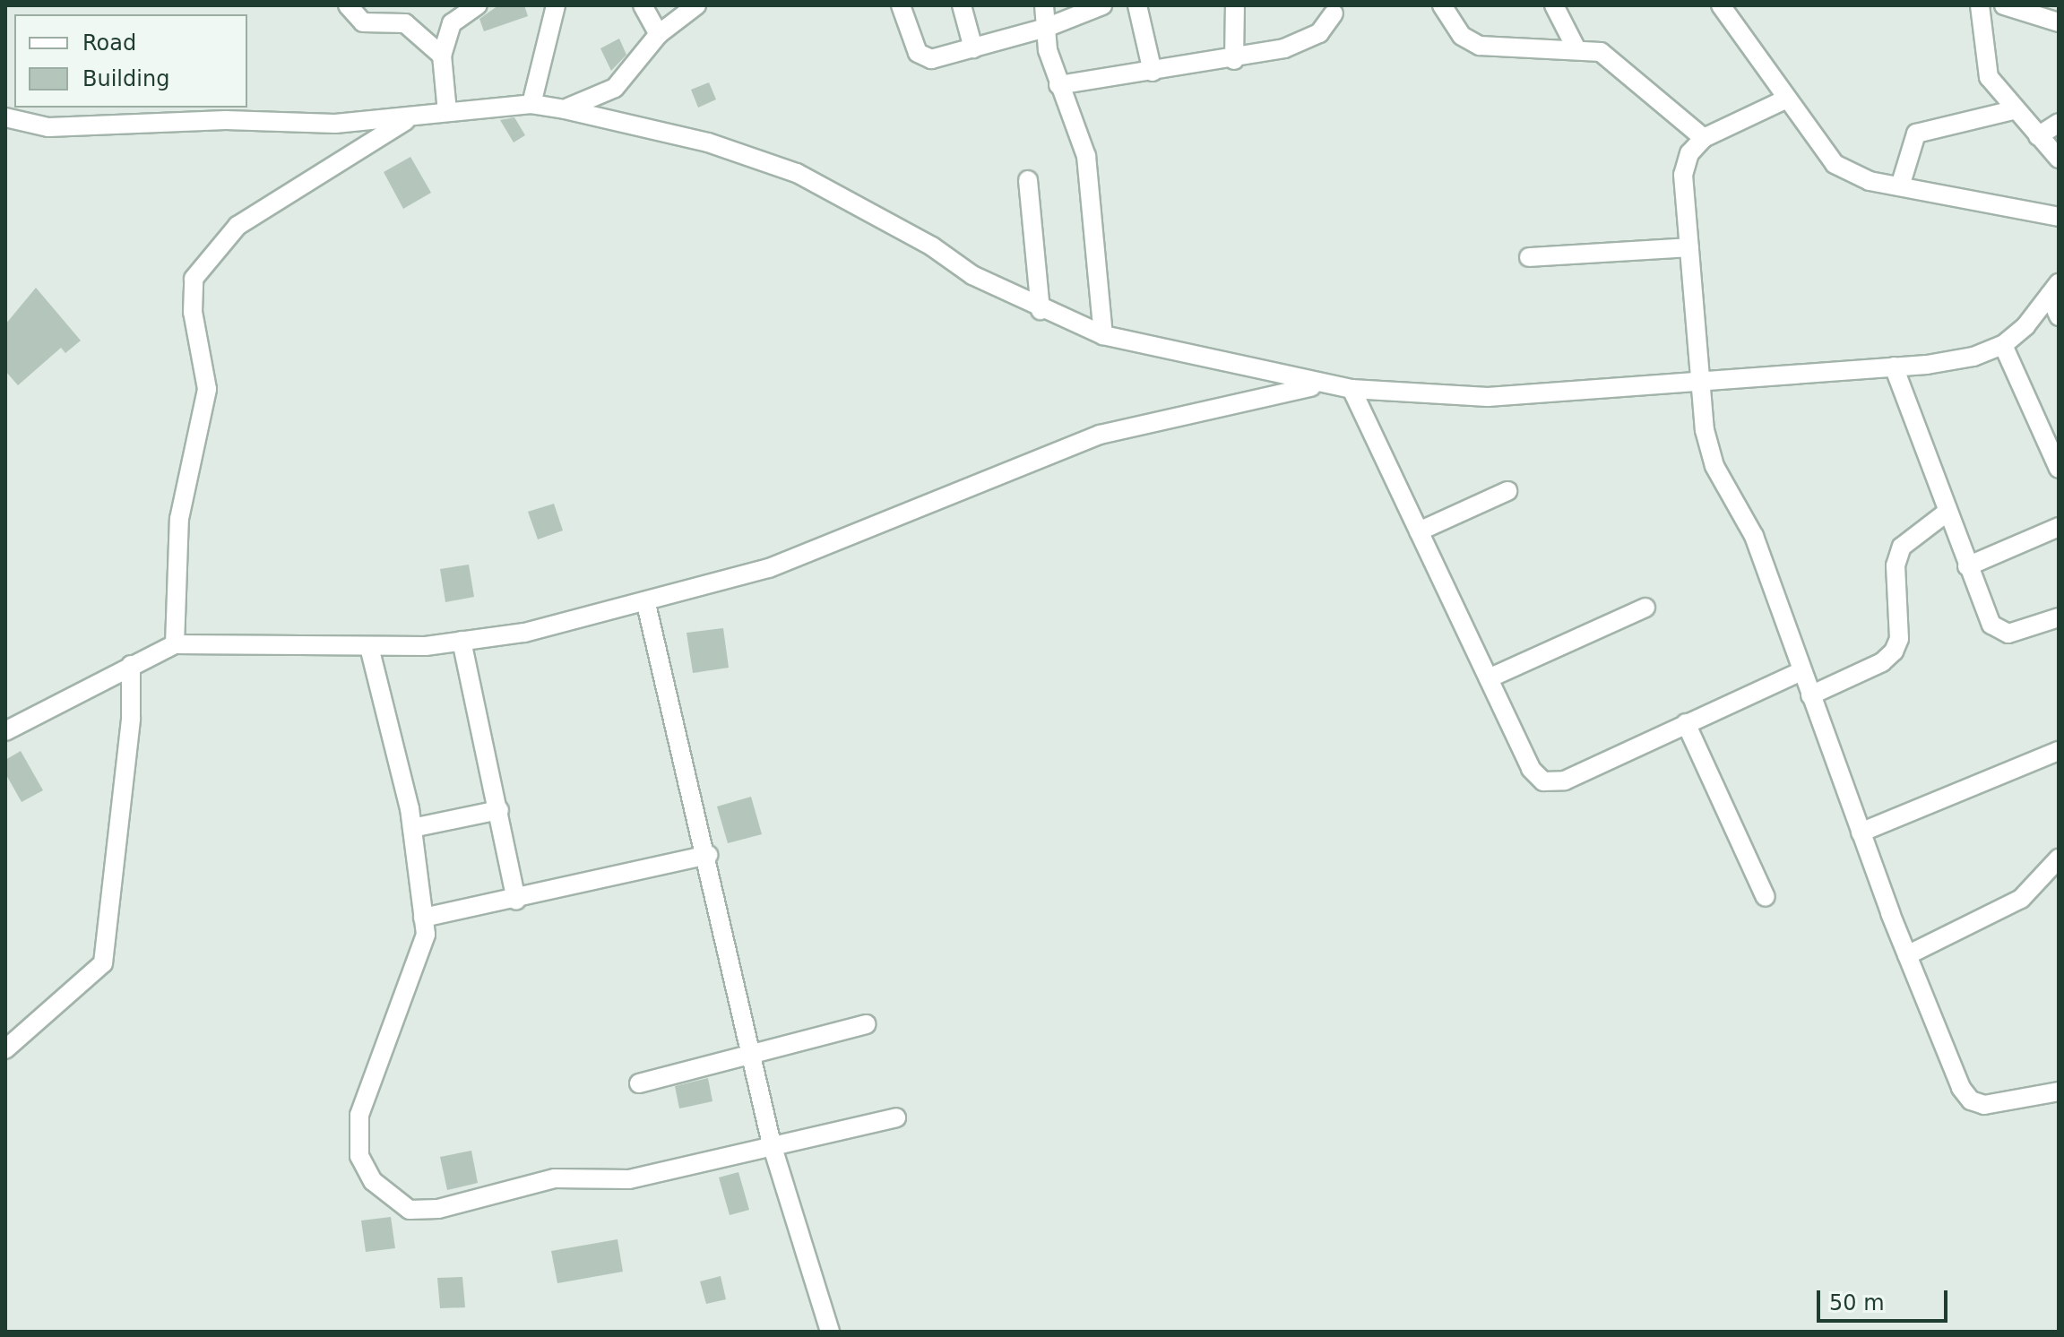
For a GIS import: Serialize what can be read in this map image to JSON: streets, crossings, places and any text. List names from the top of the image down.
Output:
{
  "legend": ["Road", "Building"],
  "scale_bar": "50 m"
}
